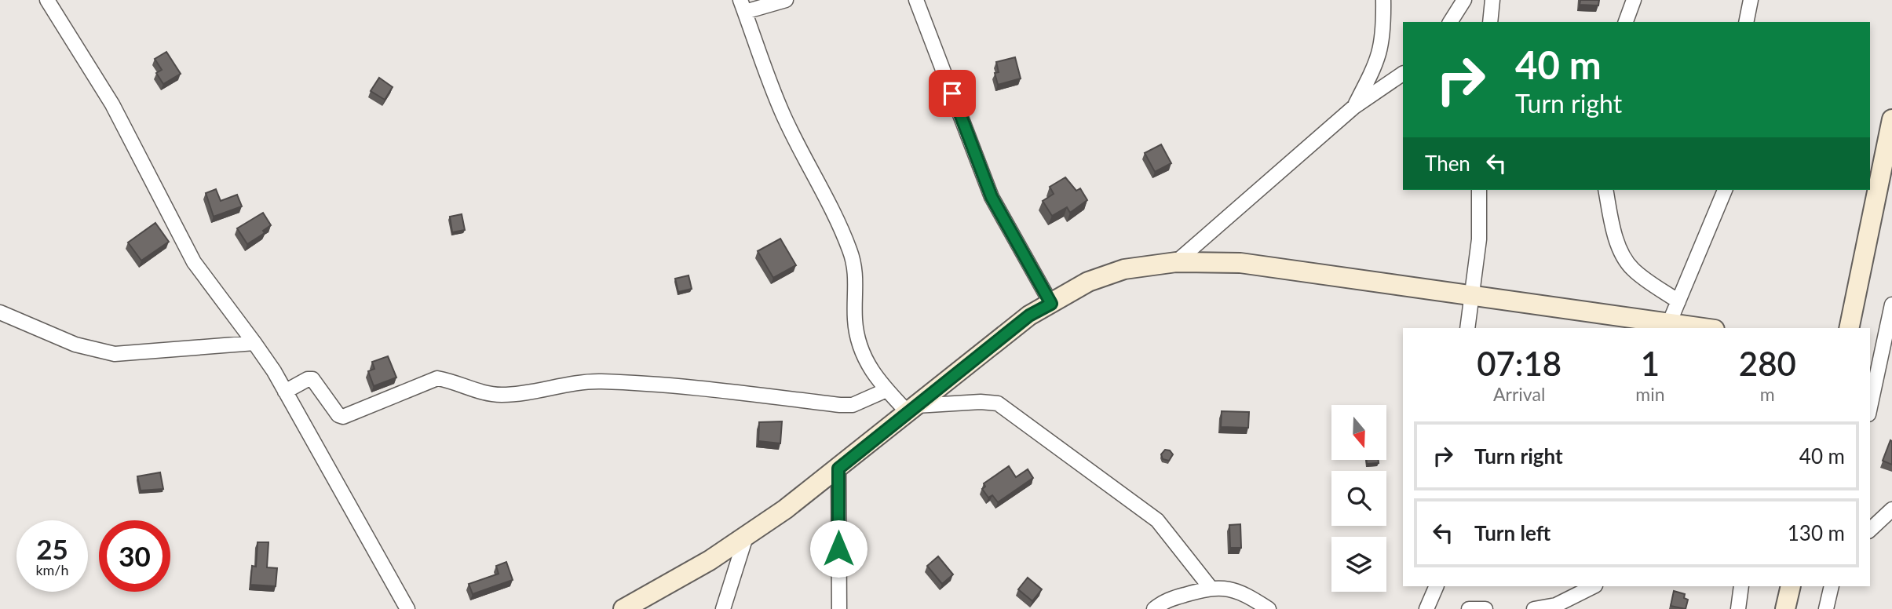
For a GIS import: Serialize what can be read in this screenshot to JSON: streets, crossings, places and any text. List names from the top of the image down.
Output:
{
  "north": "bottom",
  "page": {
    "turn": ["40 m", "Turn right"],
    "then": "Then",
    "eta": [
      "07:18",
      "Arrival",
      "1",
      "min",
      "280",
      "m"
    ],
    "list": [
      {
        "name": "Turn right",
        "value": "40 m"
      },
      {
        "name": "Turn left",
        "value": "130 m"
      }
    ],
    "speed": "25 km/h",
    "limit": "30"
  }
}
